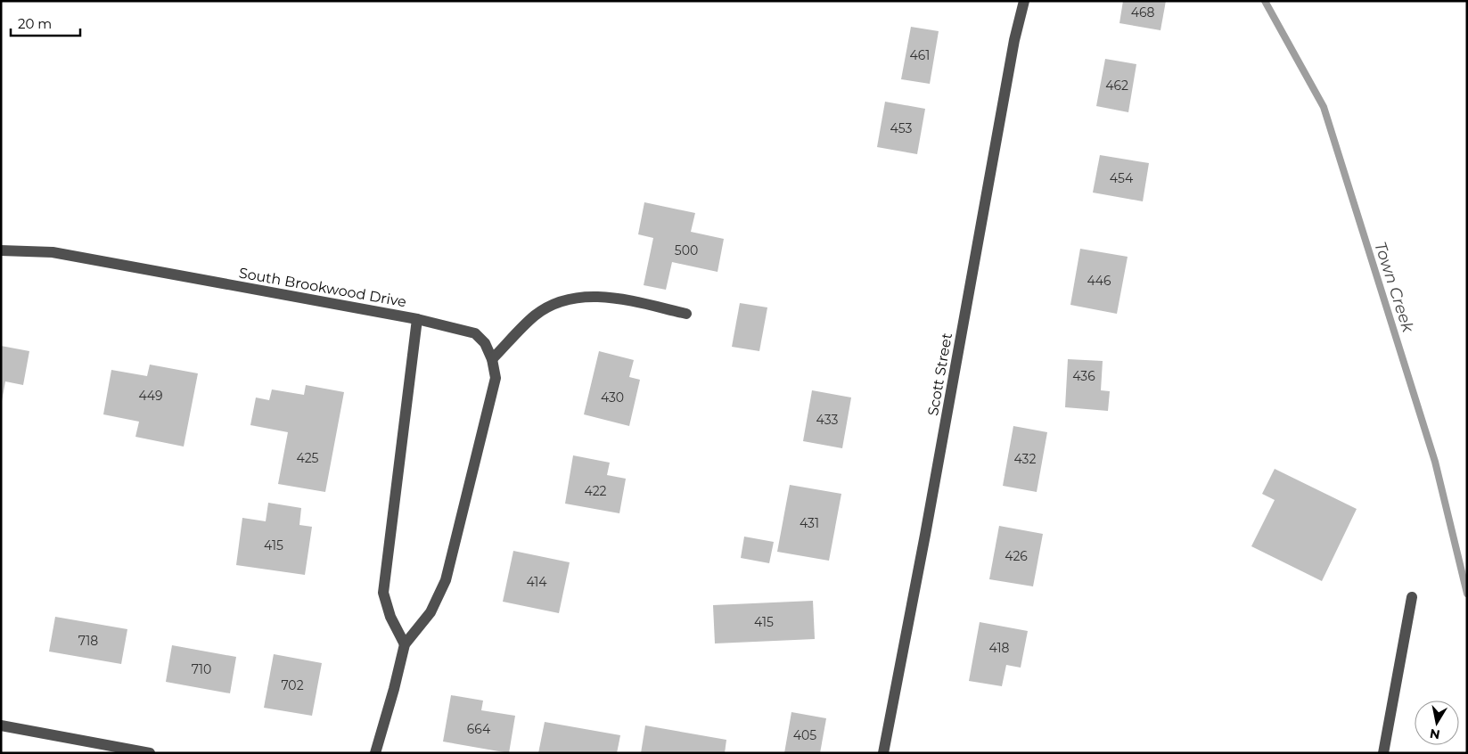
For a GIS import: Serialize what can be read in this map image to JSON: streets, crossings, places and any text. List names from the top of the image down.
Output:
{
  "streets": {
    "street": ["South Brookwood Drive", "Scott Street"]
  },
  "water": ["Town Creek"],
  "house_numbers": [
    "468",
    "461",
    "462",
    "453",
    "454",
    "500",
    "446",
    "436",
    "449",
    "430",
    "433",
    "425",
    "432",
    "422",
    "431",
    "415",
    "426",
    "414",
    "415",
    "718",
    "418",
    "710",
    "702",
    "664",
    "405"
  ],
  "scale_bar": "20 m",
  "north": "bottom"
}
